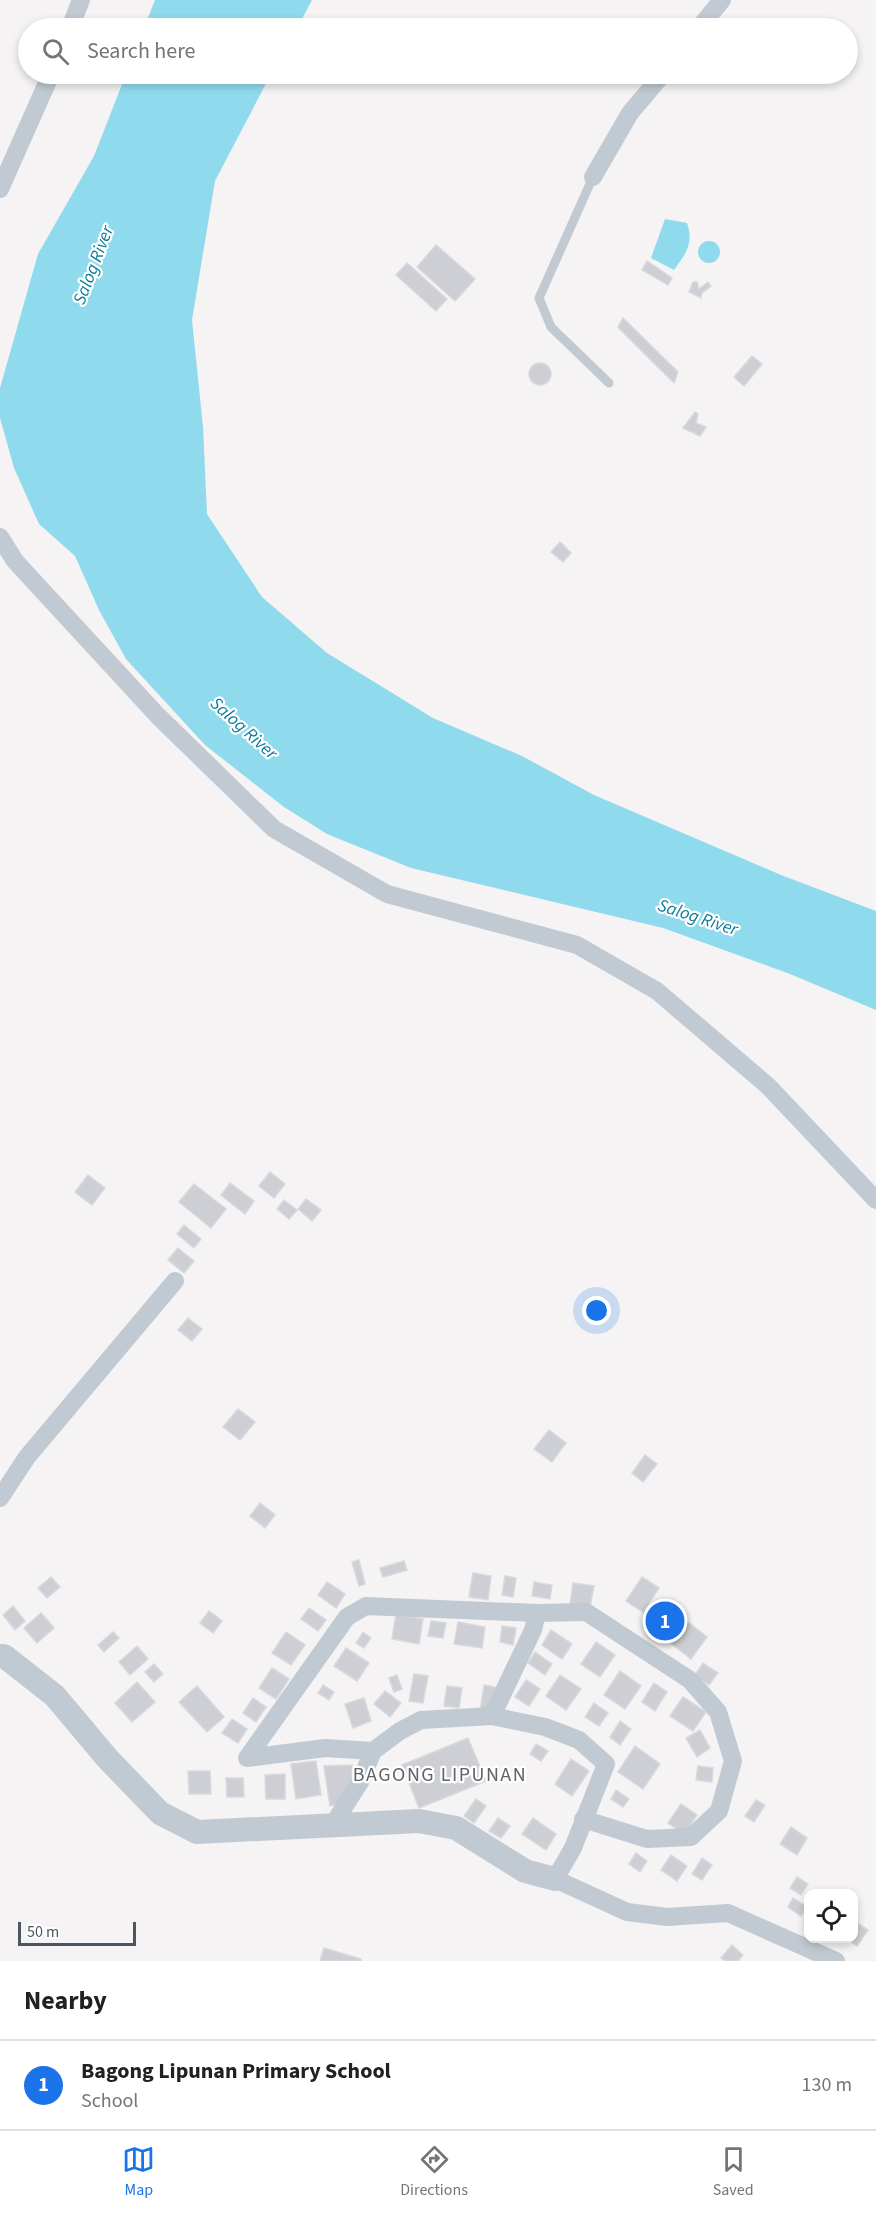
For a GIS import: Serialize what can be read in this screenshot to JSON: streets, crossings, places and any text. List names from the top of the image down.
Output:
{
  "districts": ["BAGONG LIPUNAN"],
  "water": ["Salog River"],
  "scale_bar": "50 m",
  "page": {
    "search": "Search here",
    "pins": "1",
    "scale": "50 m",
    "heading": "Nearby",
    "list": [
      {
        "mark": "1",
        "name": "Bagong Lipunan Primary School",
        "note": "School",
        "value": "130 m"
      }
    ],
    "nav": ["Map", "Directions", "Saved"]
  }
}
